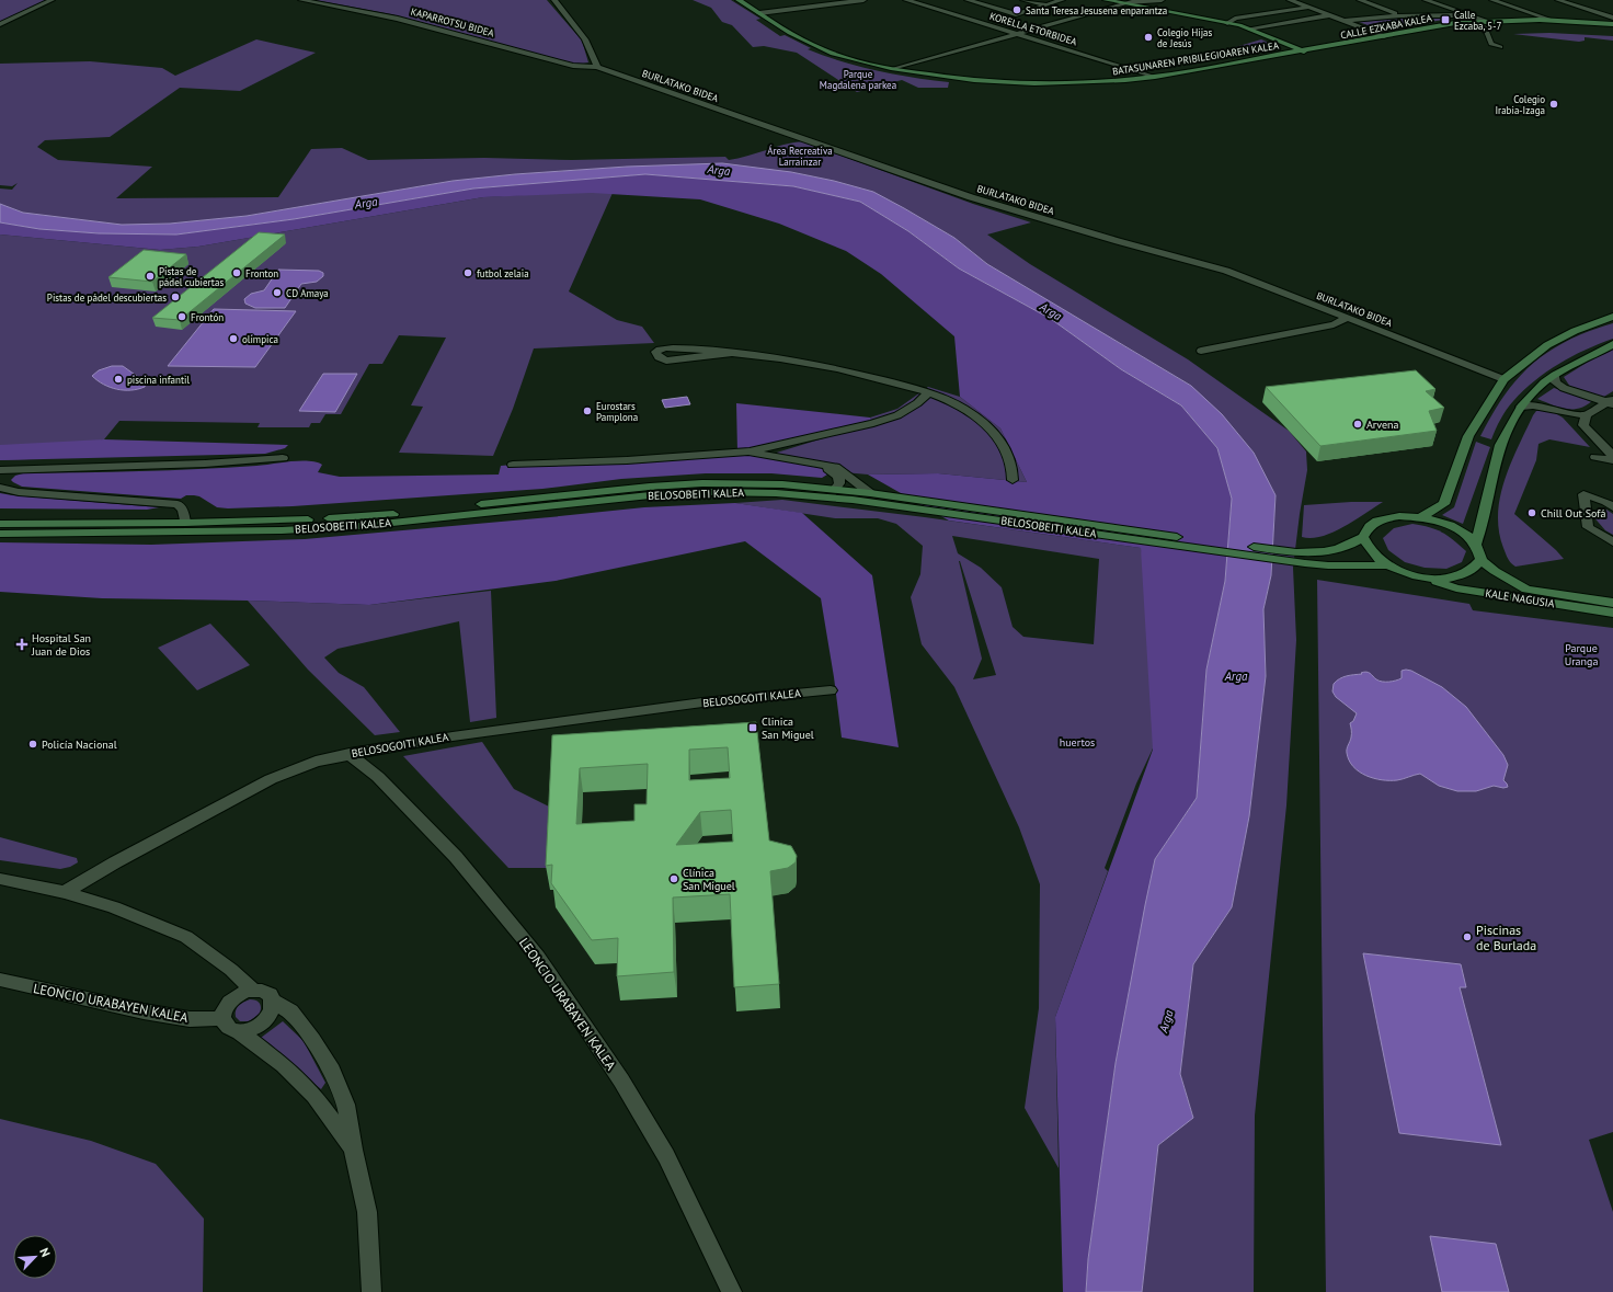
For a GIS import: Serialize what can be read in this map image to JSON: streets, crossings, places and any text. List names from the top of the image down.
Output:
{
  "streets": {
    "main road": [
      "CALLE EZKABA KALEA",
      "BATASUNAREN PRIBILEGIOAREN KALEA",
      "BELOSOBEITI KALEA",
      "KALE NAGUSIA"
    ],
    "street": [
      "KAPARROTSU BIDEA",
      "KORELLA ETORBIDEA",
      "BURLATAKO BIDEA",
      "BELOSOGOITI KALEA",
      "LEONCIO URABAYEN KALEA"
    ]
  },
  "crossings": [
    ["KAPARROTSU BIDEA", "BURLATAKO BIDEA"],
    ["CALLE EZKABA KALEA", "BATASUNAREN PRIBILEGIOAREN KALEA"],
    ["KORELLA ETORBIDEA", "BATASUNAREN PRIBILEGIOAREN KALEA"],
    ["BELOSOBEITI KALEA", "KALE NAGUSIA"],
    ["BELOSOGOITI KALEA", "LEONCIO URABAYEN KALEA"]
  ],
  "water": ["Arga"],
  "parks": [
    "Parque Magdalena parkea",
    "Área Recreativa Larrainzar",
    "Parque Uranga",
    "huertos"
  ],
  "places": {
    "other": [
      "Santa Teresa Jesusena enparantza",
      "Colegio Hijas de Jesús",
      "Colegio Irabia-Izaga",
      "Fronton",
      "futbol zelaia",
      "Pistas de pádel cubiertas",
      "CD Amaya",
      "Pistas de pádel descubiertas",
      "Frontón",
      "olimpica",
      "piscina infantil",
      "Eurostars Pamplona",
      "Arvena",
      "Chill Out Sofá",
      "Policía Nacional",
      "Clínica San Miguel",
      "Piscinas de Burlada"
    ],
    "transit": ["Calle Ezcaba, 5-7", "Clinica San Miguel"],
    "health": ["Hospital San Juan de Dios"]
  },
  "north": "top right"
}
